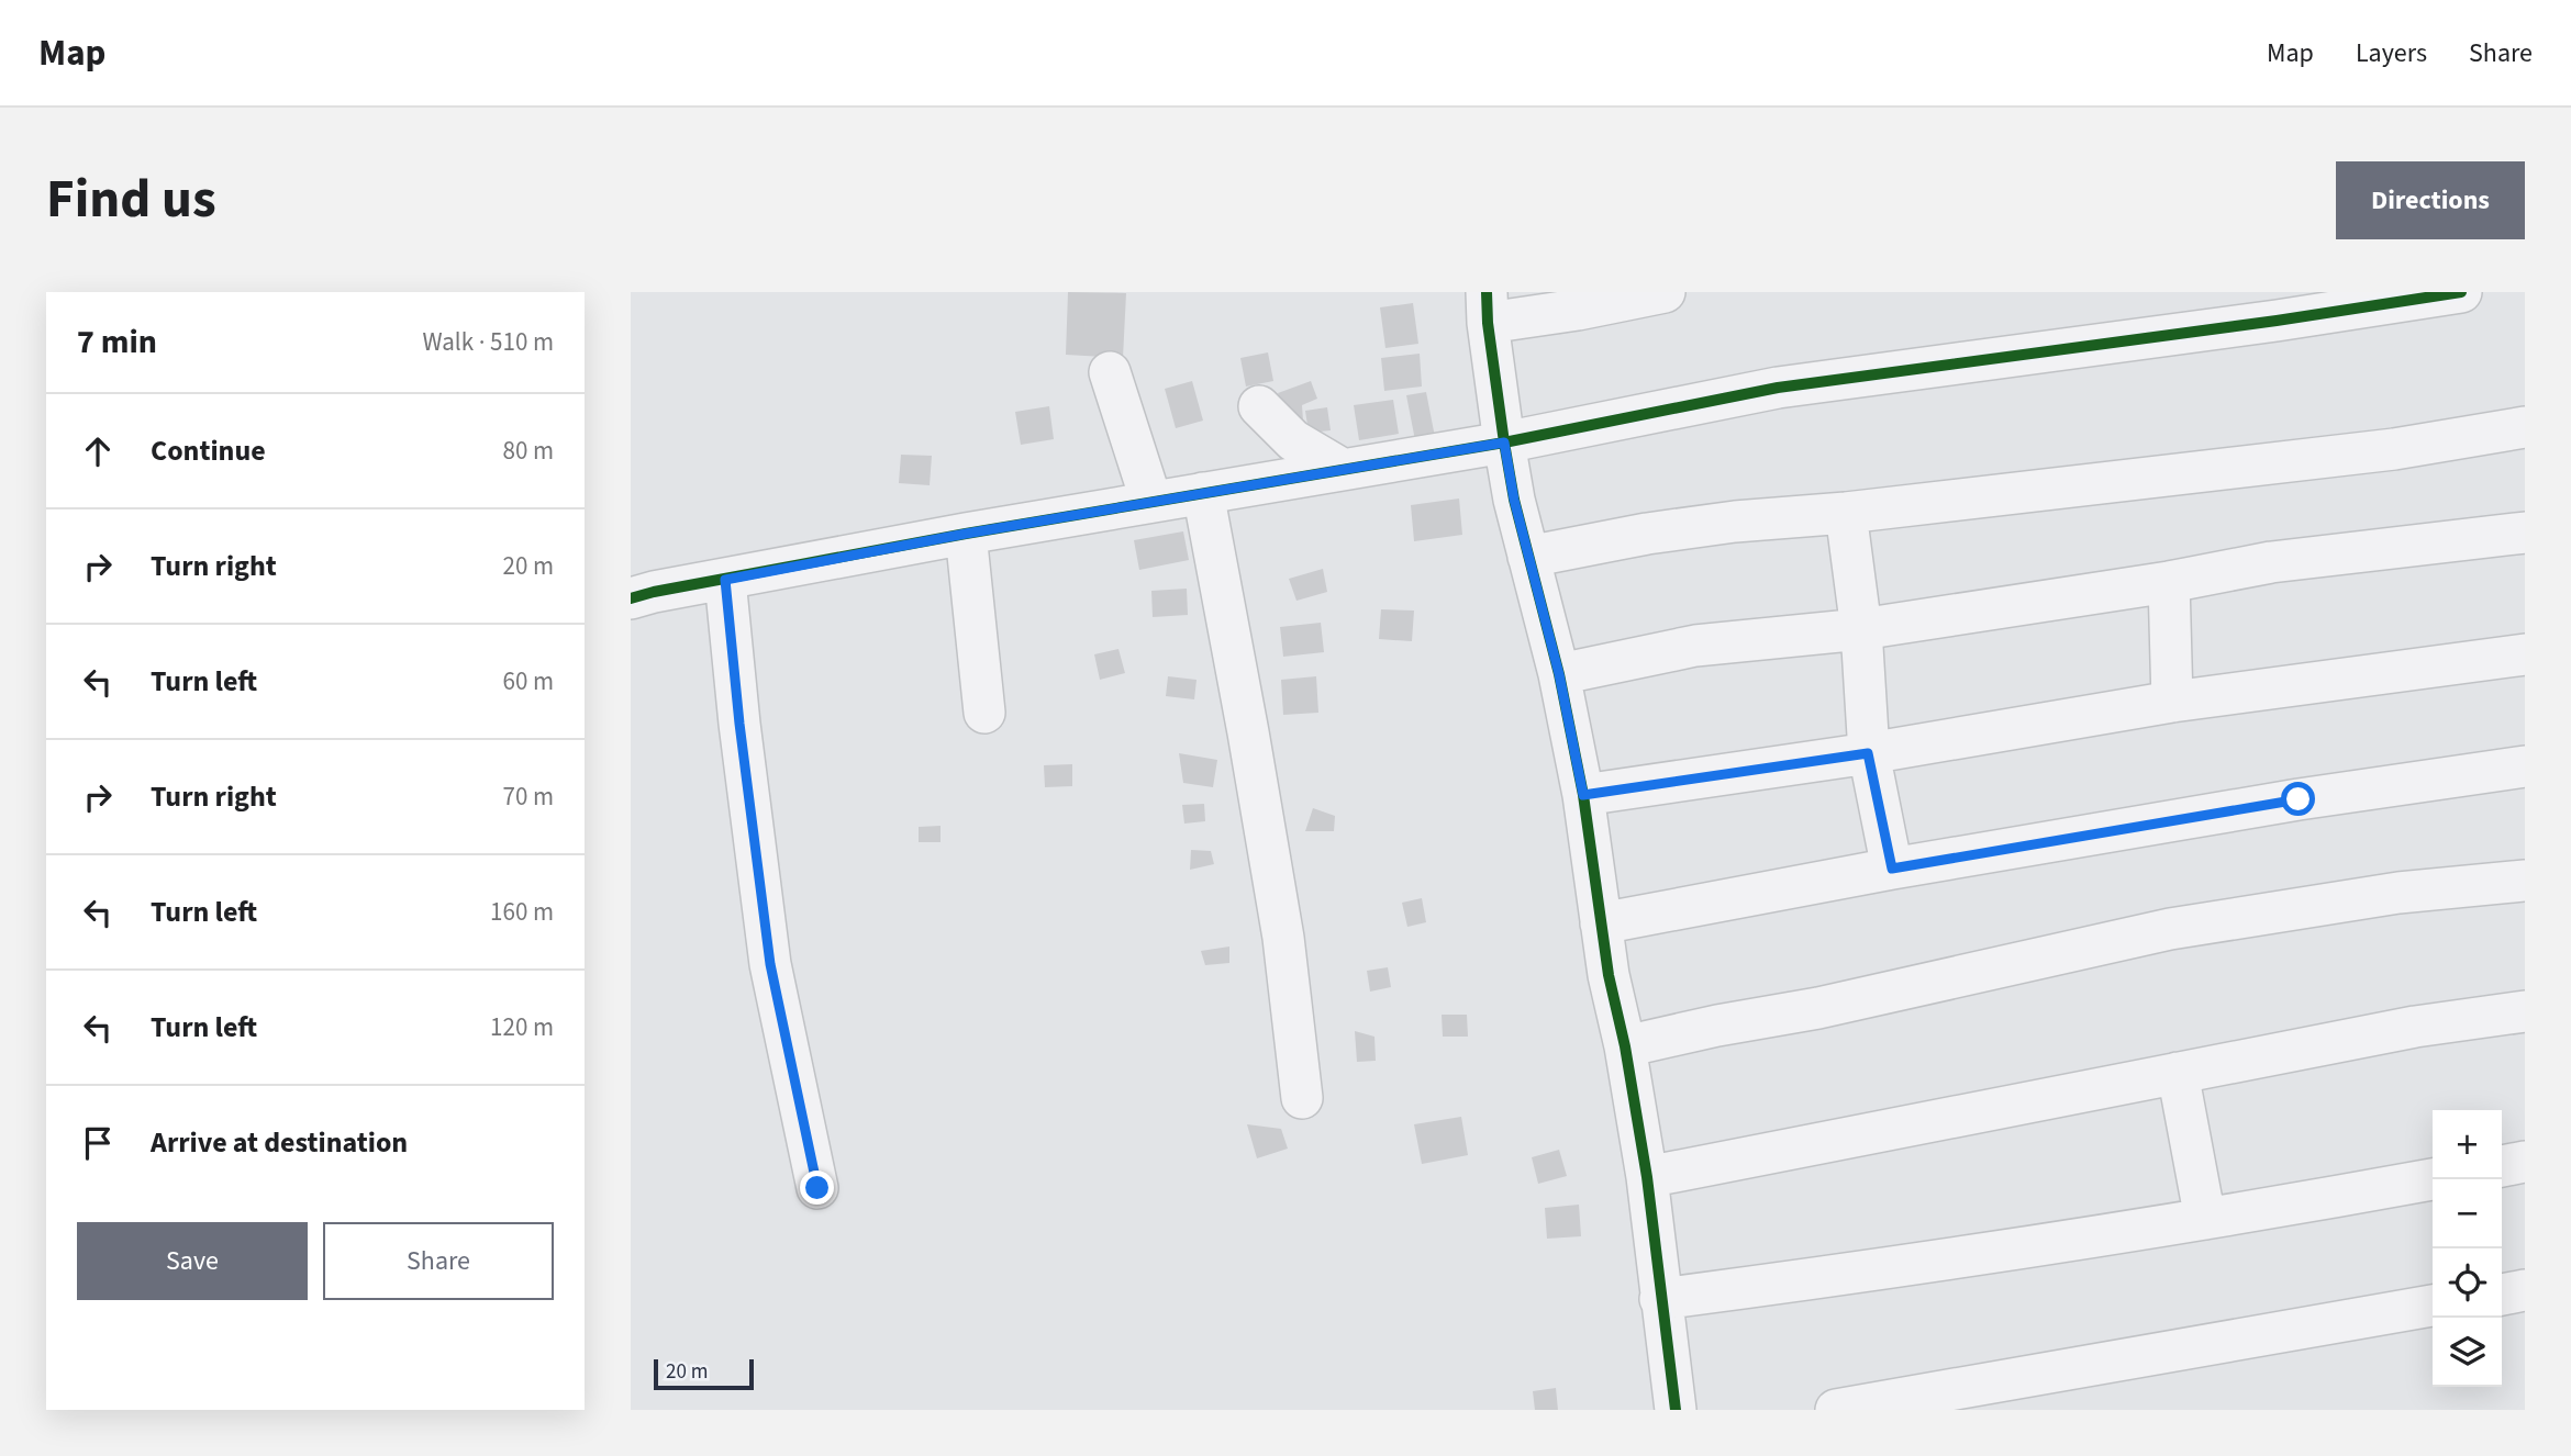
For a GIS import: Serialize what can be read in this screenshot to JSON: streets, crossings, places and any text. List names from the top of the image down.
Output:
{
  "scale_bar": "20 m",
  "page": {
    "header": "Map",
    "nav": ["Map", "Layers", "Share"],
    "title": "Find us",
    "buttons": [
      "Directions",
      ["Save", "Share"]
    ],
    "heading": ["7 min", "Walk · 510 m"],
    "list": [
      ["Continue", "80 m"],
      ["Turn right", "20 m"],
      ["Turn left", "60 m"],
      ["Turn right", "70 m"],
      ["Turn left", "160 m"],
      ["Turn left", "120 m"],
      "Arrive at destination"
    ],
    "map_buttons": ["+", "−"],
    "scale": "20 m"
  }
}
